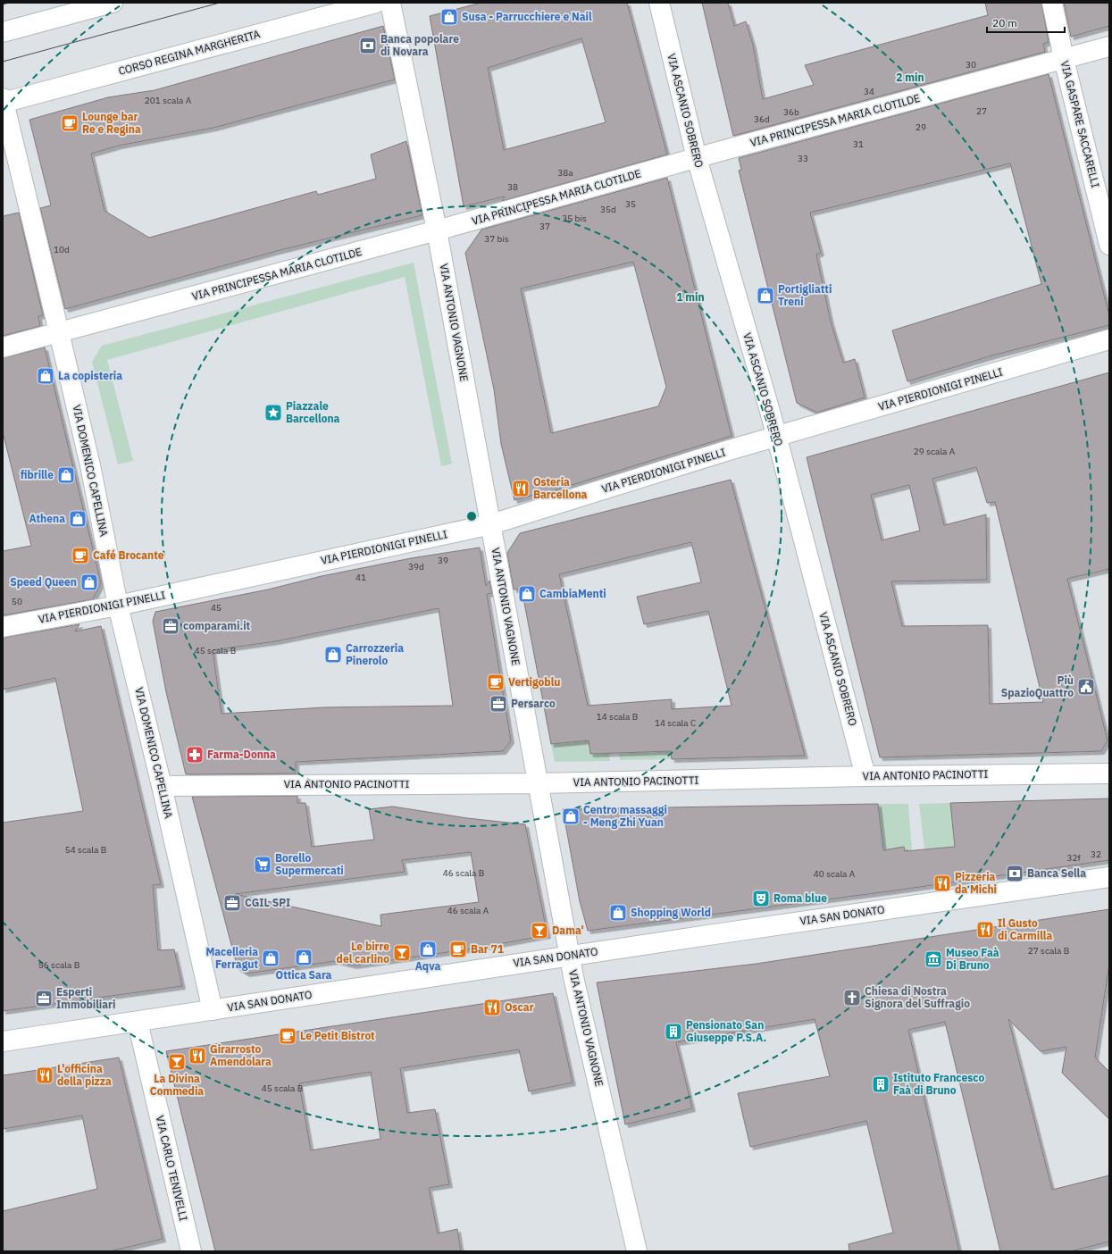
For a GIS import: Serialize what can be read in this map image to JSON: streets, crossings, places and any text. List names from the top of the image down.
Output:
{
  "streets": {
    "street": [
      "CORSO REGINA MARGHERITA",
      "VIA ASCANIO SOBRERO",
      "VIA PRINCIPESSA MARIA CLOTILDE",
      "VIA GASPARE SACCARELLI",
      "VIA ANTONIO VAGNONE",
      "VIA PIERDIONIGI PINELLI",
      "VIA DOMENICO CAPELLINA",
      "VIA ANTONIO PACINOTTI",
      "VIA SAN DONATO",
      "VIA CARLO TENIVELLI"
    ]
  },
  "crossings": [
    ["CORSO REGINA MARGHERITA", "VIA DOMENICO CAPELLINA"],
    ["VIA ASCANIO SOBRERO", "VIA PRINCIPESSA MARIA CLOTILDE"],
    ["VIA ASCANIO SOBRERO", "VIA PIERDIONIGI PINELLI"],
    ["VIA ASCANIO SOBRERO", "VIA ANTONIO PACINOTTI"],
    ["VIA PRINCIPESSA MARIA CLOTILDE", "VIA GASPARE SACCARELLI"],
    ["VIA PRINCIPESSA MARIA CLOTILDE", "VIA ANTONIO VAGNONE"],
    ["VIA PRINCIPESSA MARIA CLOTILDE", "VIA DOMENICO CAPELLINA"],
    ["VIA ANTONIO VAGNONE", "VIA PIERDIONIGI PINELLI"],
    ["VIA ANTONIO VAGNONE", "VIA ANTONIO PACINOTTI"],
    ["VIA ANTONIO VAGNONE", "VIA SAN DONATO"],
    ["VIA PIERDIONIGI PINELLI", "VIA DOMENICO CAPELLINA"],
    ["VIA DOMENICO CAPELLINA", "VIA ANTONIO PACINOTTI"],
    ["VIA DOMENICO CAPELLINA", "VIA SAN DONATO"],
    ["VIA SAN DONATO", "VIA CARLO TENIVELLI"]
  ],
  "places": {
    "shop": [
      "Susa - Parrucchiere e Nail",
      "Portigliatti Treni",
      "La copisteria",
      "fibrille",
      "Athena",
      "Speed Queen",
      "CambiaMenti",
      "Carrozzeria Pinerolo",
      "Centro massaggi - Meng Zhi Yuan",
      "Shopping World",
      "Aqva",
      "Ottica Sara",
      "Macelleria Ferragut"
    ],
    "bank": ["Banca popolare di Novara", "Banca Sella"],
    "cafe": [
      "Lounge bar Re e Regina",
      "Café Brocante",
      "Vertigoblu",
      "Bar 71",
      "Le Petit Bistrot"
    ],
    "place": ["Piazzale Barcellona"],
    "restaurant": [
      "Osteria Barcellona",
      "Pizzeria da Michi",
      "Il Gusto di Carmilla",
      "Oscar",
      "Girarrosto Amendolara",
      "L'officina della pizza"
    ],
    "office": [
      "comparami.it",
      "Persarco",
      "CGIL SPI",
      "Esperti Immobiliari"
    ],
    "public building": ["Più SpazioQuattro"],
    "pharmacy": ["Farma-Donna"],
    "supermarket": ["Borello Supermercati"],
    "theatre": ["Roma blue"],
    "bar": ["Dama'", "Le birre del carlino", "La Divina Commedia"],
    "museum": ["Museo Faà Di Bruno"],
    "church": ["Chiesa di Nostra Signora del Suffragio"],
    "building": ["Pensionato San Giuseppe P.S.A.", "Istituto Francesco Faà di Bruno"]
  },
  "house_numbers": [
    "30",
    "34",
    "201 scala A",
    "27",
    "36b",
    "36d",
    "29",
    "31",
    "33",
    "38a",
    "38",
    "35",
    "35d",
    "35 bis",
    "37",
    "37 bis",
    "10d",
    "29 scala A",
    "39",
    "39d",
    "41",
    "50",
    "45",
    "45 scala B",
    "14 scala B",
    "14 scala C",
    "54 scala B",
    "32",
    "32f",
    "46 scala B",
    "40 scala A",
    "46 scala A",
    "27 scala B",
    "56 scala B",
    "45 scala B"
  ],
  "scale_bar": "20 m",
  "rings": ["2 min", "1 min"]
}
